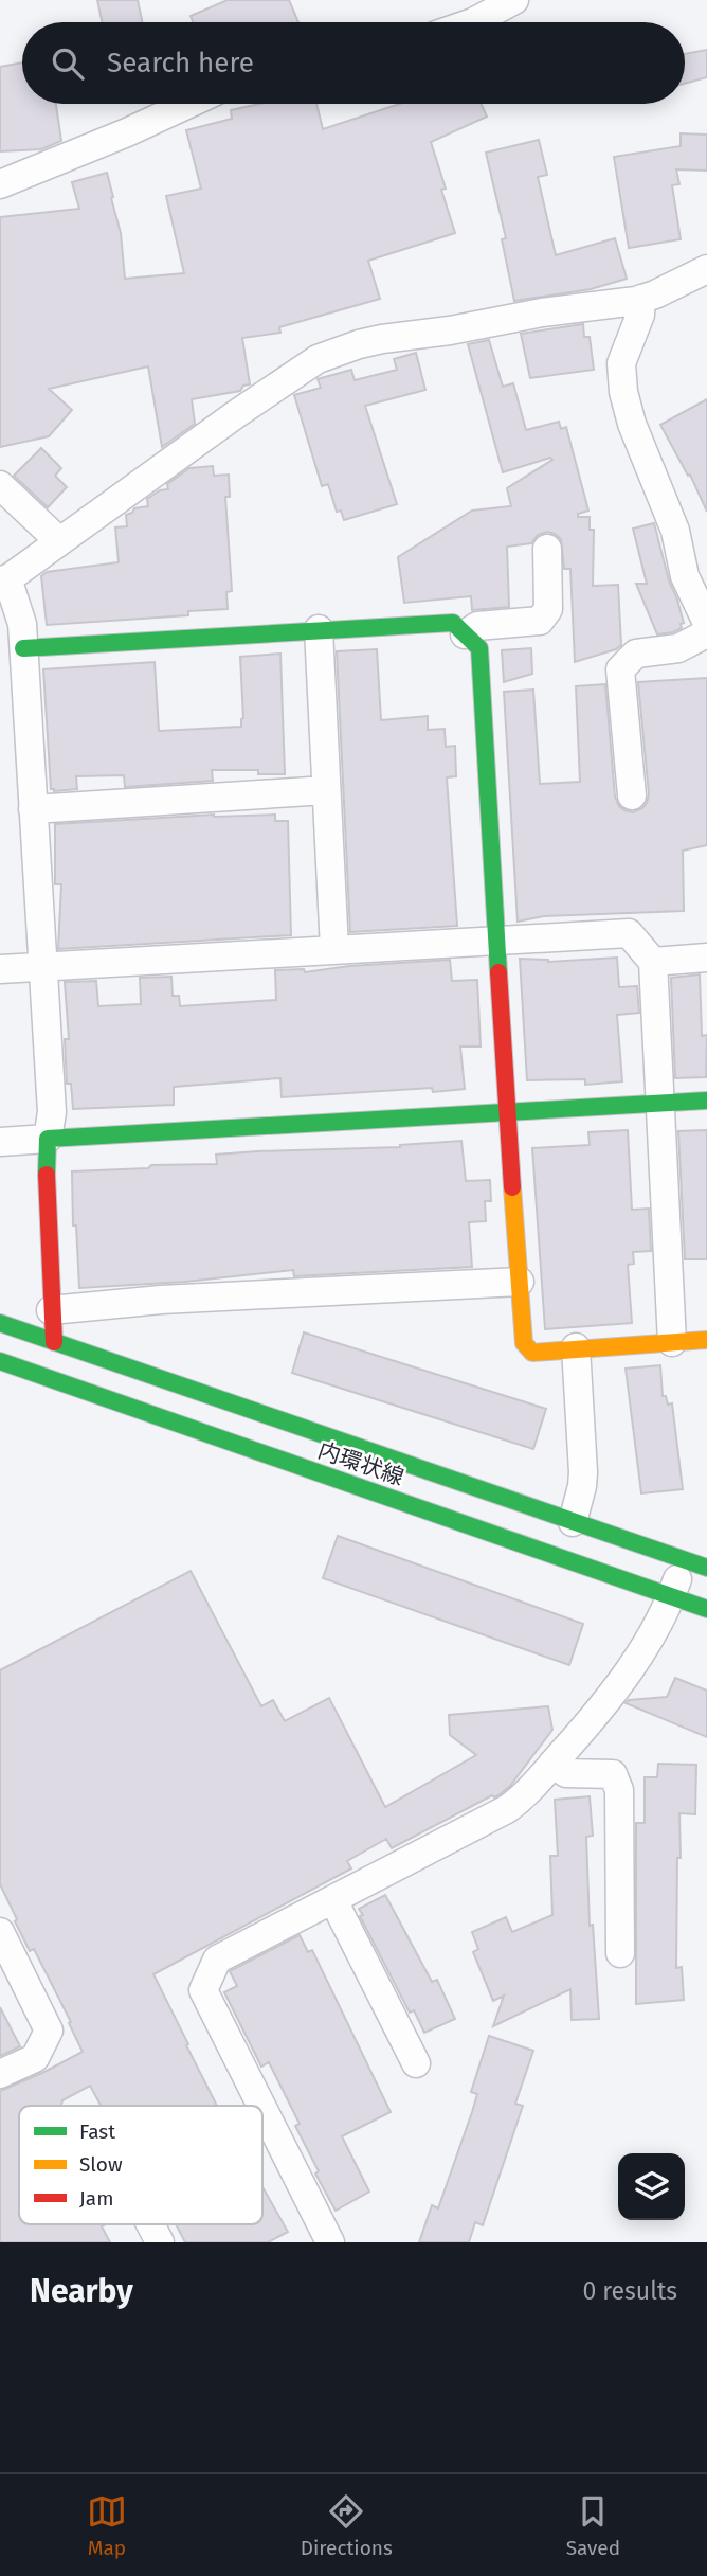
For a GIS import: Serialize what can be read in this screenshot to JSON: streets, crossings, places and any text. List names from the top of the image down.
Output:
{
  "streets": {
    "street": ["内環状線"]
  },
  "legend": ["Fast", "Slow", "Jam"],
  "page": {
    "search": "Search here",
    "heading": ["Nearby", "0 results"],
    "nav": ["Map", "Directions", "Saved"]
  }
}
